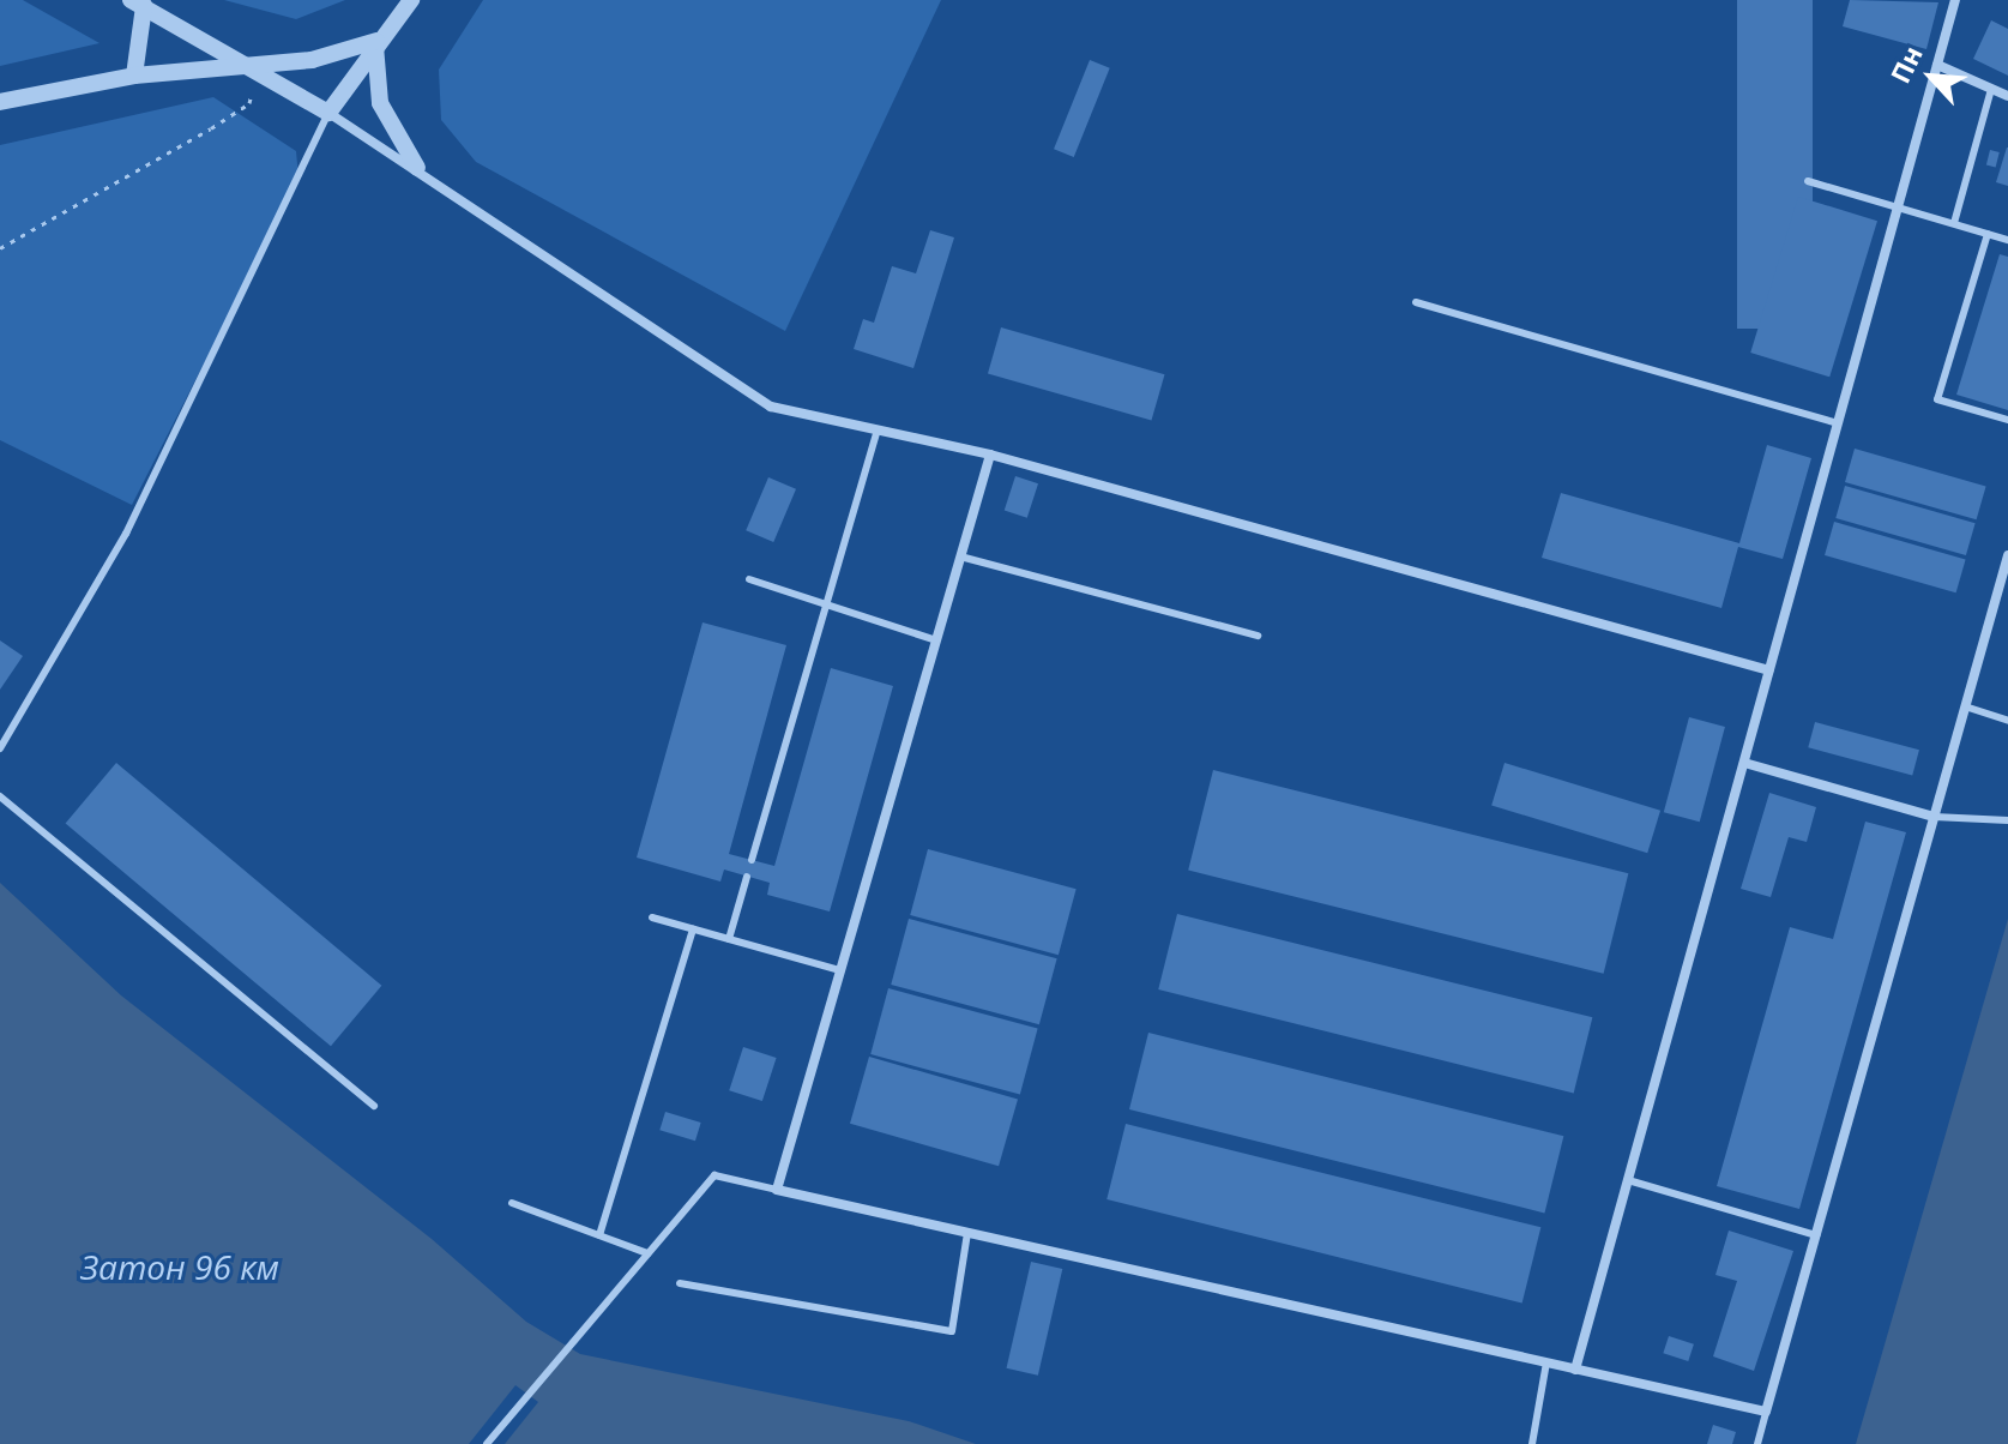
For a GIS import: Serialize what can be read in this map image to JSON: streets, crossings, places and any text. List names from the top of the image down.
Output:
{
  "water": ["Затон 96 км"],
  "north": "top left"
}
